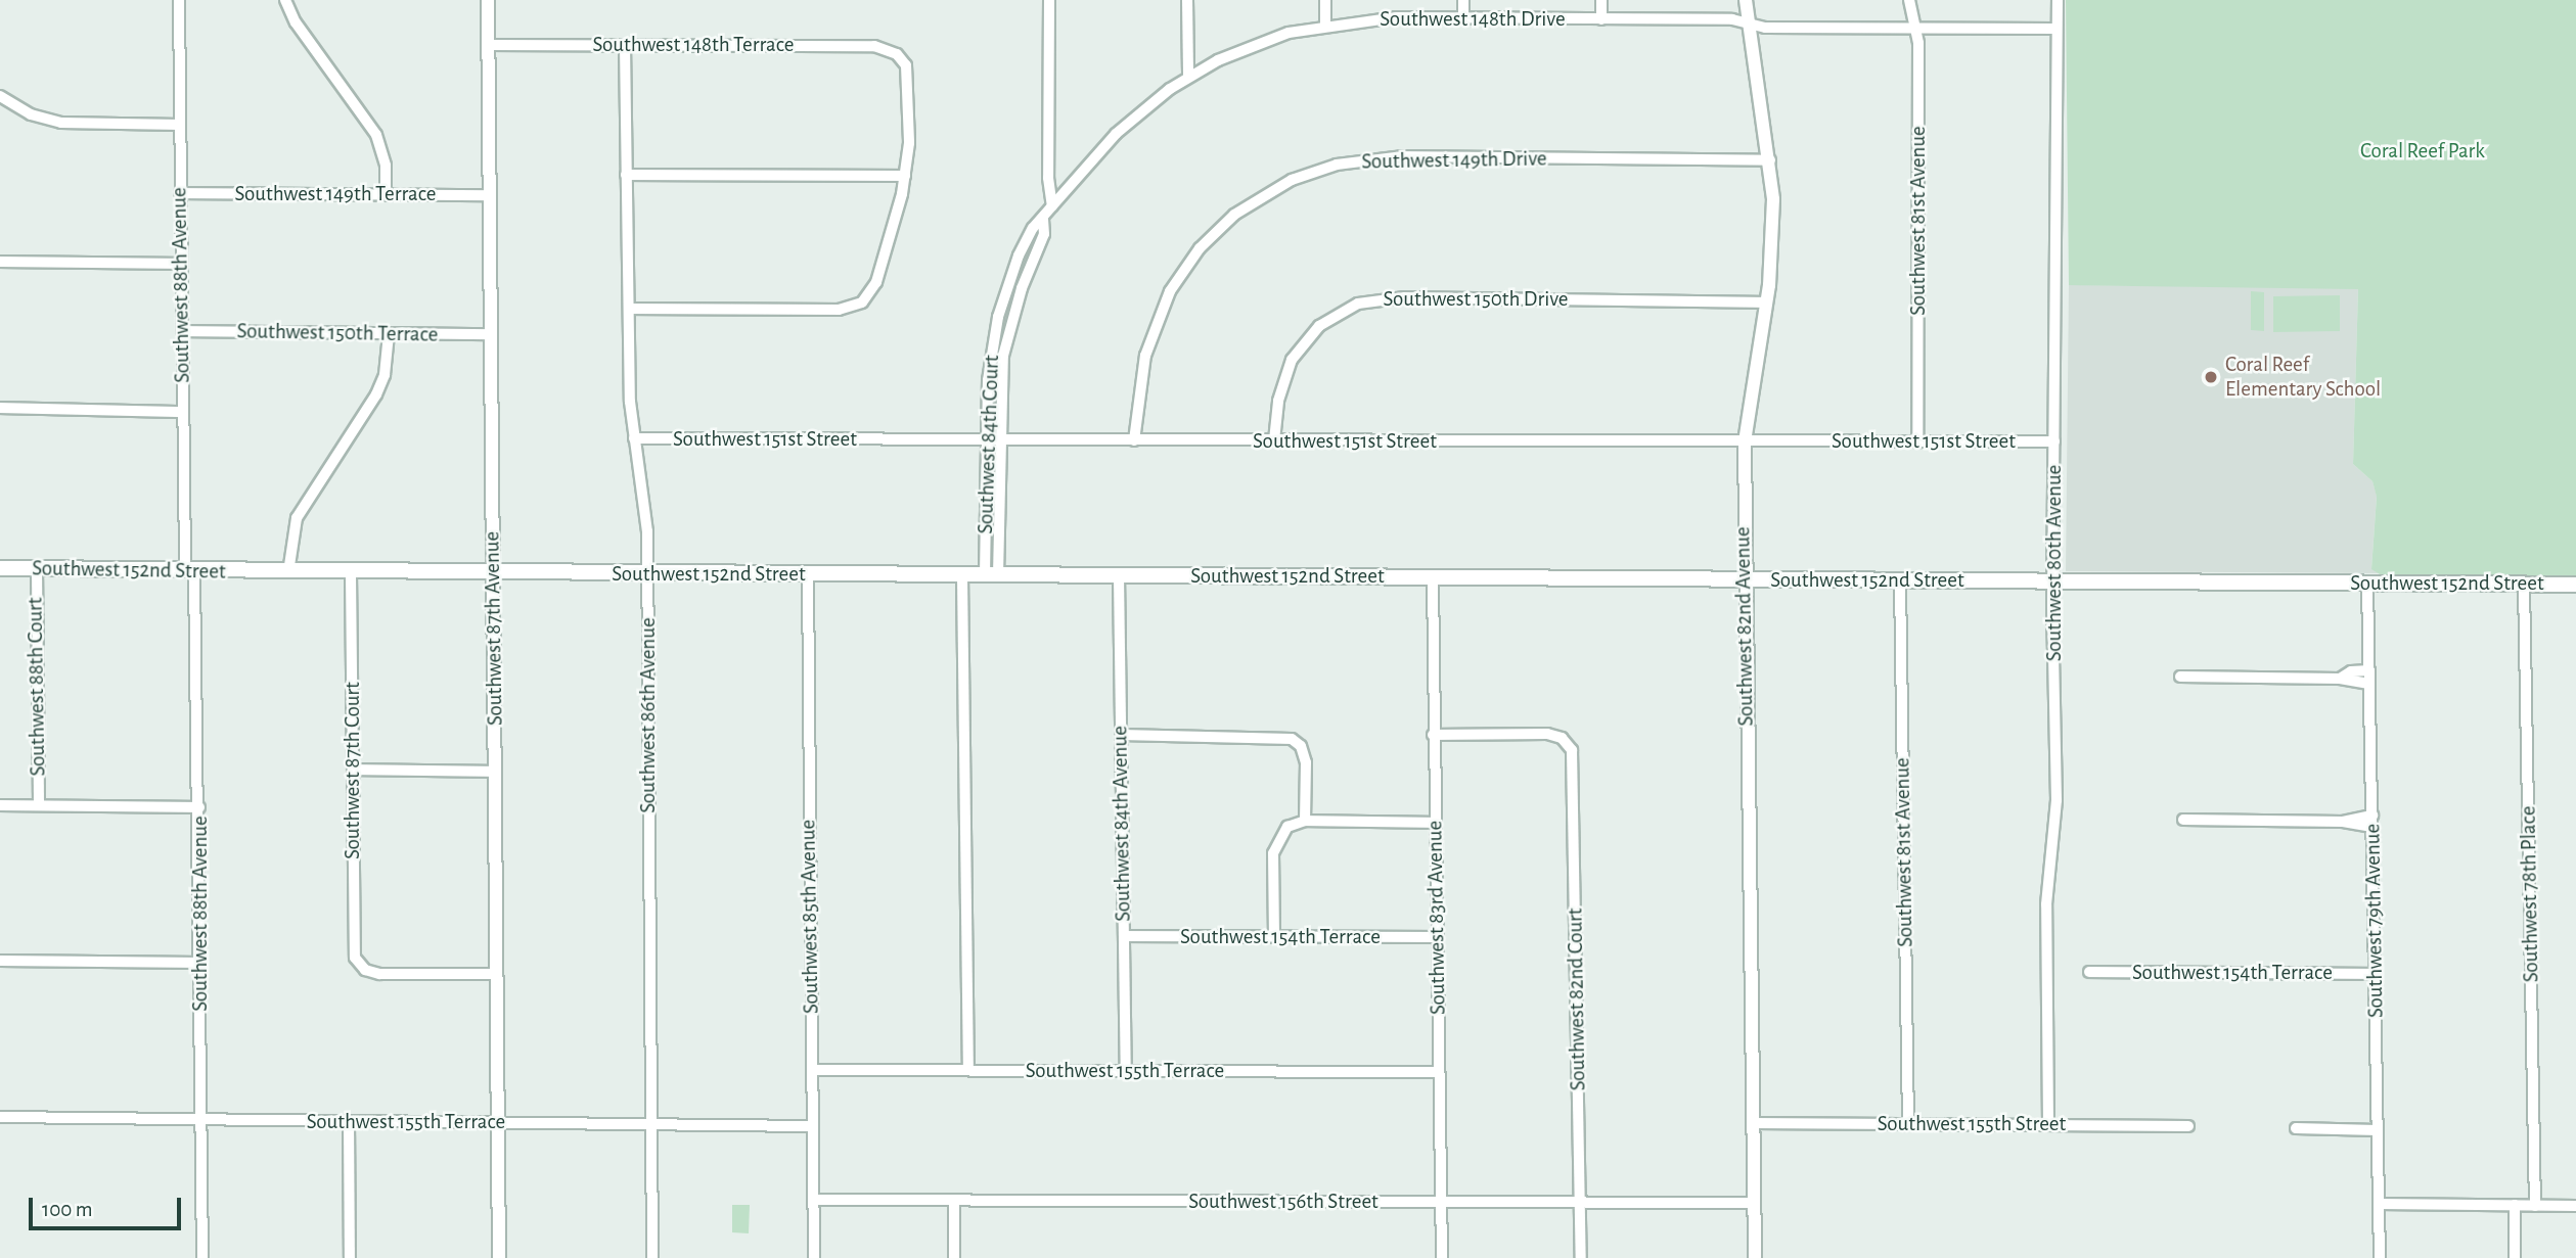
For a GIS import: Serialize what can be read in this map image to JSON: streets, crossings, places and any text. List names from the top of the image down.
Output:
{
  "streets": {
    "main road": ["Southwest 152nd Street"],
    "street": [
      "Southwest 148th Drive",
      "Southwest 148th Terrace",
      "Southwest 149th Drive",
      "Southwest 149th Terrace",
      "Southwest 81st Avenue",
      "Southwest 88th Avenue",
      "Southwest 150th Drive",
      "Southwest 150th Terrace",
      "Southwest 151st Street",
      "Southwest 84th Court",
      "Southwest 80th Avenue",
      "Southwest 82nd Avenue",
      "Southwest 87th Avenue",
      "Southwest 88th Court",
      "Southwest 86th Avenue",
      "Southwest 87th Court",
      "Southwest 84th Avenue",
      "Southwest 78th Place",
      "Southwest 85th Avenue",
      "Southwest 83rd Avenue",
      "Southwest 79th Avenue",
      "Southwest 154th Terrace",
      "Southwest 82nd Court",
      "Southwest 155th Terrace",
      "Southwest 155th Street",
      "Southwest 156th Street"
    ]
  },
  "crossings": [
    ["Southwest 148th Drive", "Southwest 81st Avenue"],
    ["Southwest 148th Drive", "Southwest 84th Court"],
    ["Southwest 148th Drive", "Southwest 80th Avenue"],
    ["Southwest 148th Drive", "Southwest 82nd Avenue"],
    ["Southwest 148th Terrace", "Southwest 87th Avenue"],
    ["Southwest 148th Terrace", "Southwest 86th Avenue"],
    ["Southwest 149th Drive", "Southwest 151st Street"],
    ["Southwest 149th Drive", "Southwest 82nd Avenue"],
    ["Southwest 149th Terrace", "Southwest 88th Avenue"],
    ["Southwest 149th Terrace", "Southwest 87th Avenue"],
    ["Southwest 81st Avenue", "Southwest 151st Street"],
    ["Southwest 81st Avenue", "Southwest 152nd Street"],
    ["Southwest 81st Avenue", "Southwest 155th Street"],
    ["Southwest 88th Avenue", "Southwest 150th Terrace"],
    ["Southwest 88th Avenue", "Southwest 152nd Street"],
    ["Southwest 88th Avenue", "Southwest 155th Terrace"],
    ["Southwest 150th Drive", "Southwest 151st Street"],
    ["Southwest 150th Drive", "Southwest 82nd Avenue"],
    ["Southwest 150th Terrace", "Southwest 87th Avenue"],
    ["Southwest 151st Street", "Southwest 84th Court"],
    ["Southwest 151st Street", "Southwest 80th Avenue"],
    ["Southwest 151st Street", "Southwest 82nd Avenue"],
    ["Southwest 151st Street", "Southwest 86th Avenue"],
    ["Southwest 84th Court", "Southwest 152nd Street"],
    ["Southwest 80th Avenue", "Southwest 152nd Street"],
    ["Southwest 80th Avenue", "Southwest 155th Street"],
    ["Southwest 152nd Street", "Southwest 82nd Avenue"],
    ["Southwest 152nd Street", "Southwest 87th Avenue"],
    ["Southwest 152nd Street", "Southwest 88th Court"],
    ["Southwest 152nd Street", "Southwest 86th Avenue"],
    ["Southwest 152nd Street", "Southwest 87th Court"],
    ["Southwest 152nd Street", "Southwest 84th Avenue"],
    ["Southwest 152nd Street", "Southwest 78th Place"],
    ["Southwest 152nd Street", "Southwest 85th Avenue"],
    ["Southwest 152nd Street", "Southwest 83rd Avenue"],
    ["Southwest 152nd Street", "Southwest 79th Avenue"],
    ["Southwest 82nd Avenue", "Southwest 155th Street"],
    ["Southwest 82nd Avenue", "Southwest 156th Street"],
    ["Southwest 87th Avenue", "Southwest 87th Court"],
    ["Southwest 87th Avenue", "Southwest 155th Terrace"],
    ["Southwest 86th Avenue", "Southwest 155th Terrace"],
    ["Southwest 84th Avenue", "Southwest 154th Terrace"],
    ["Southwest 84th Avenue", "Southwest 155th Terrace"],
    ["Southwest 85th Avenue", "Southwest 155th Terrace"],
    ["Southwest 85th Avenue", "Southwest 156th Street"],
    ["Southwest 83rd Avenue", "Southwest 154th Terrace"],
    ["Southwest 83rd Avenue", "Southwest 82nd Court"],
    ["Southwest 83rd Avenue", "Southwest 155th Terrace"],
    ["Southwest 83rd Avenue", "Southwest 156th Street"],
    ["Southwest 79th Avenue", "Southwest 154th Terrace"],
    ["Southwest 82nd Court", "Southwest 156th Street"]
  ],
  "parks": ["Coral Reef Park"],
  "places": ["Coral Reef Elementary School"],
  "scale_bar": "100 m"
}
